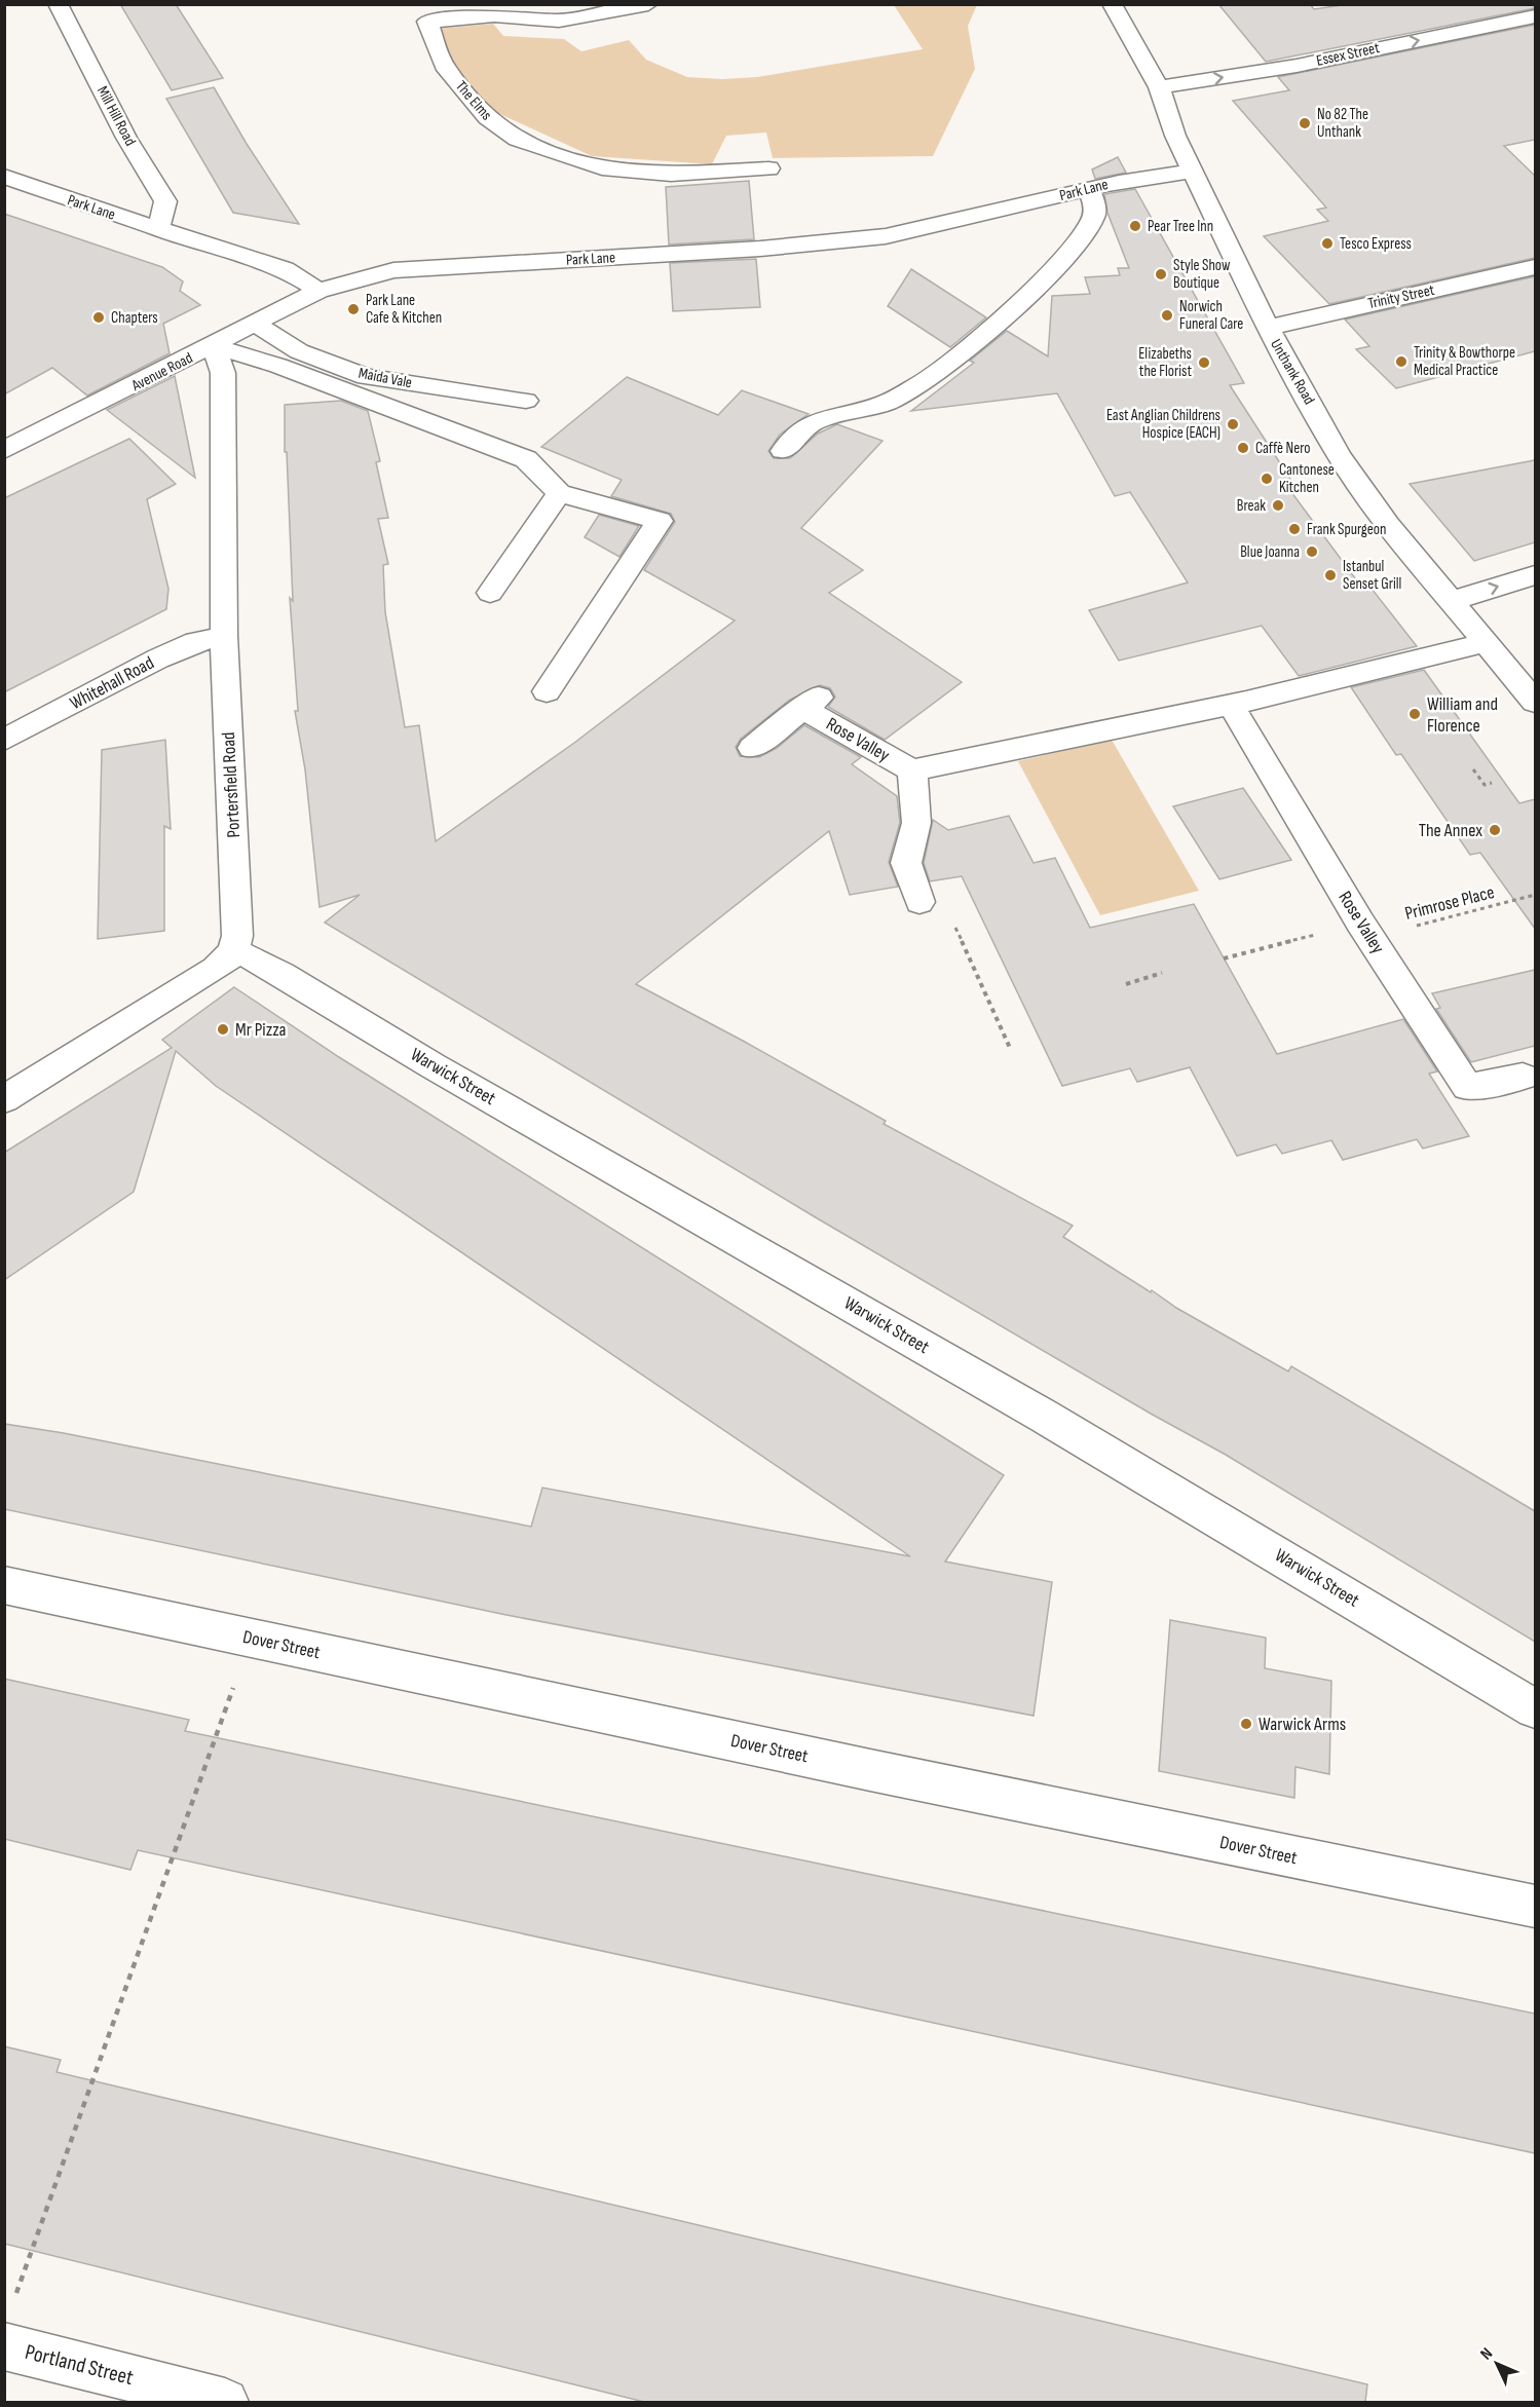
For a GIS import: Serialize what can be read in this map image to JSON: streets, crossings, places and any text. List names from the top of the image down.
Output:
{
  "streets": {
    "street": [
      "Essex Street",
      "The Elms",
      "Mill Hill Road",
      "Park Lane",
      "Trinity Street",
      "Avenue Road",
      "Unthank Road",
      "Maida Vale",
      "Whitehall Road",
      "Rose Valley",
      "Portersfield Road",
      "Warwick Street",
      "Dover Street",
      "Portland Street"
    ],
    "path": ["Primrose Place"]
  },
  "crossings": [
    ["Essex Street", "Unthank Road"],
    ["Mill Hill Road", "Park Lane"],
    ["Park Lane", "Avenue Road"],
    ["Park Lane", "Unthank Road"],
    ["Trinity Street", "Unthank Road"],
    ["Avenue Road", "Maida Vale"],
    ["Avenue Road", "Portersfield Road"],
    ["Whitehall Road", "Portersfield Road"],
    ["Rose Valley", "Primrose Place"],
    ["Portersfield Road", "Warwick Street"]
  ],
  "one_way": ["Essex Street"],
  "places": [
    "No 82 The Unthank",
    "Pear Tree Inn",
    "Tesco Express",
    "Style Show Boutique",
    "Park Lane Cafe & Kitchen",
    "Norwich Funeral Care",
    "Chapters",
    "Trinity & Bowthorpe Medical Practice",
    "Elizabeths the Florist",
    "East Anglian Childrens Hospice (EACH)",
    "Caffè Nero",
    "Cantonese Kitchen",
    "Break",
    "Frank Spurgeon",
    "Blue Joanna",
    "Istanbul Senset Grill",
    "William and Florence",
    "The Annex",
    "Mr Pizza",
    "Warwick Arms"
  ],
  "north": "top left"
}
